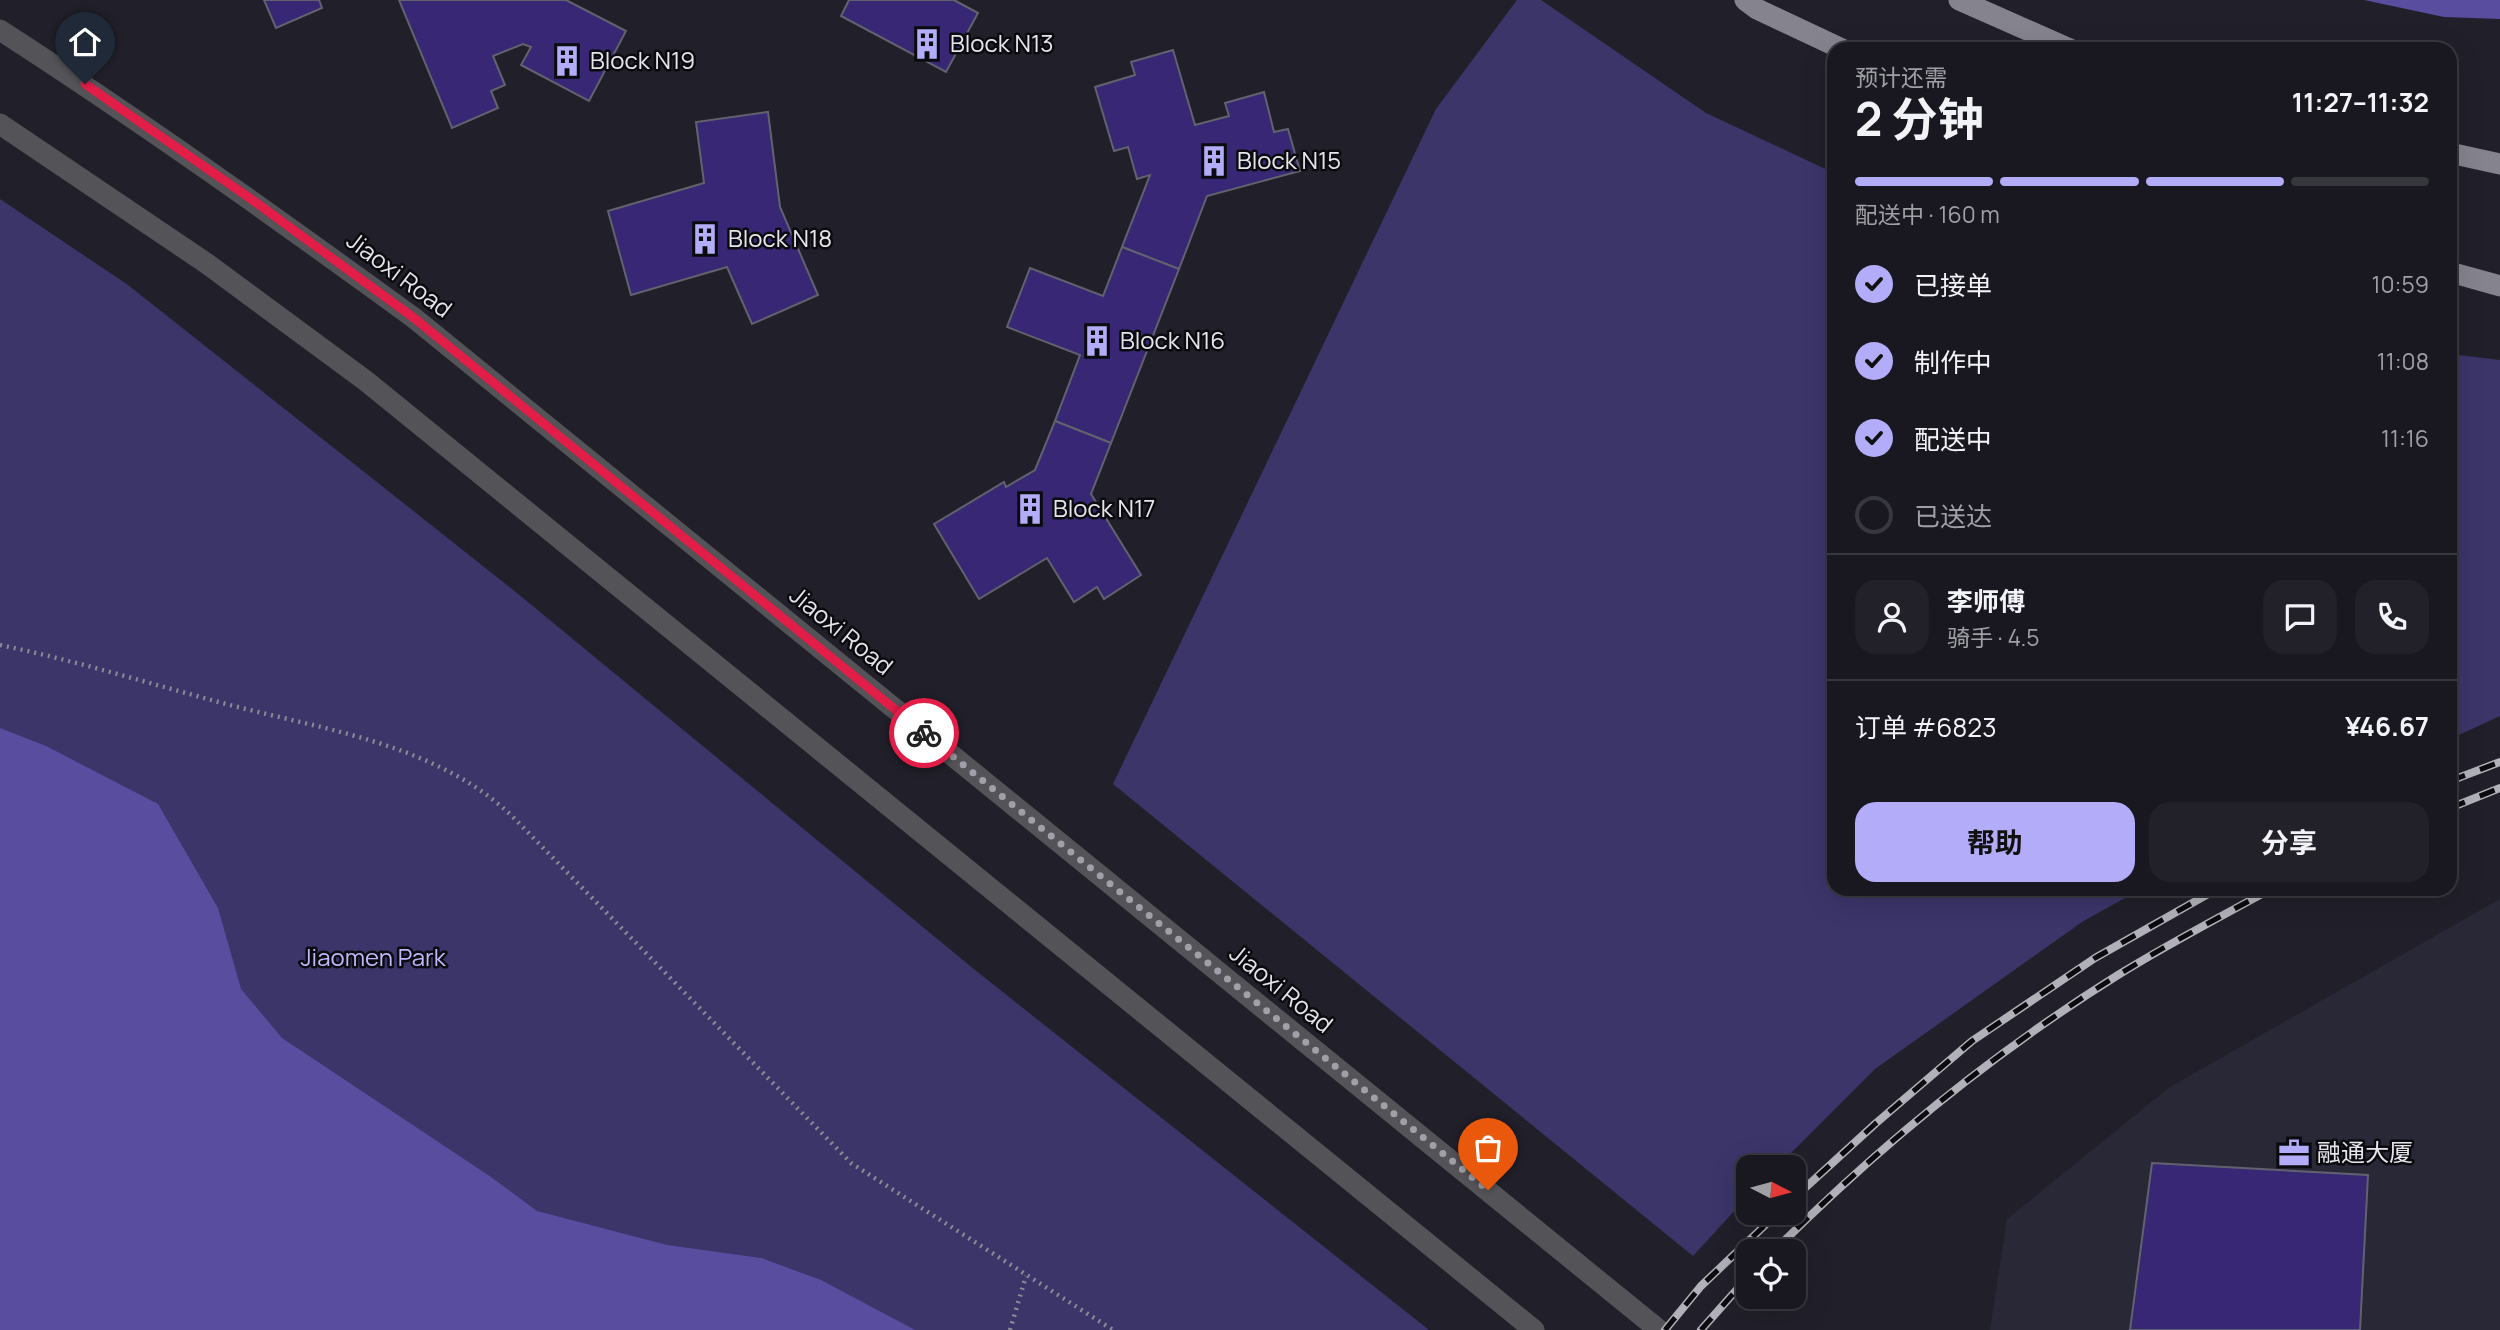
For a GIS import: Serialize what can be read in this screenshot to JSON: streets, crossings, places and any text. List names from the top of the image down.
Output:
{
  "streets": {
    "street": ["Jiaoxi Road"]
  },
  "parks": ["Jiaomen Park"],
  "places": {
    "building": [
      "Block N13",
      "Block N19",
      "Block N15",
      "Block N18",
      "Block N16",
      "Block N17"
    ],
    "office": ["融通大厦"]
  },
  "north": "right",
  "page": {
    "heading": ["2 分钟", "预计还需", "11:27–11:32"],
    "panel": [
      "李师傅",
      "骑手 · 4.5",
      "订单 #6823",
      "¥46.67"
    ],
    "bar": "配送中 · 160 m",
    "list": [
      ["已接单", "10:59"],
      ["制作中", "11:08"],
      ["配送中", "11:16"],
      "已送达"
    ],
    "buttons": ["帮助", "分享"]
  }
}
